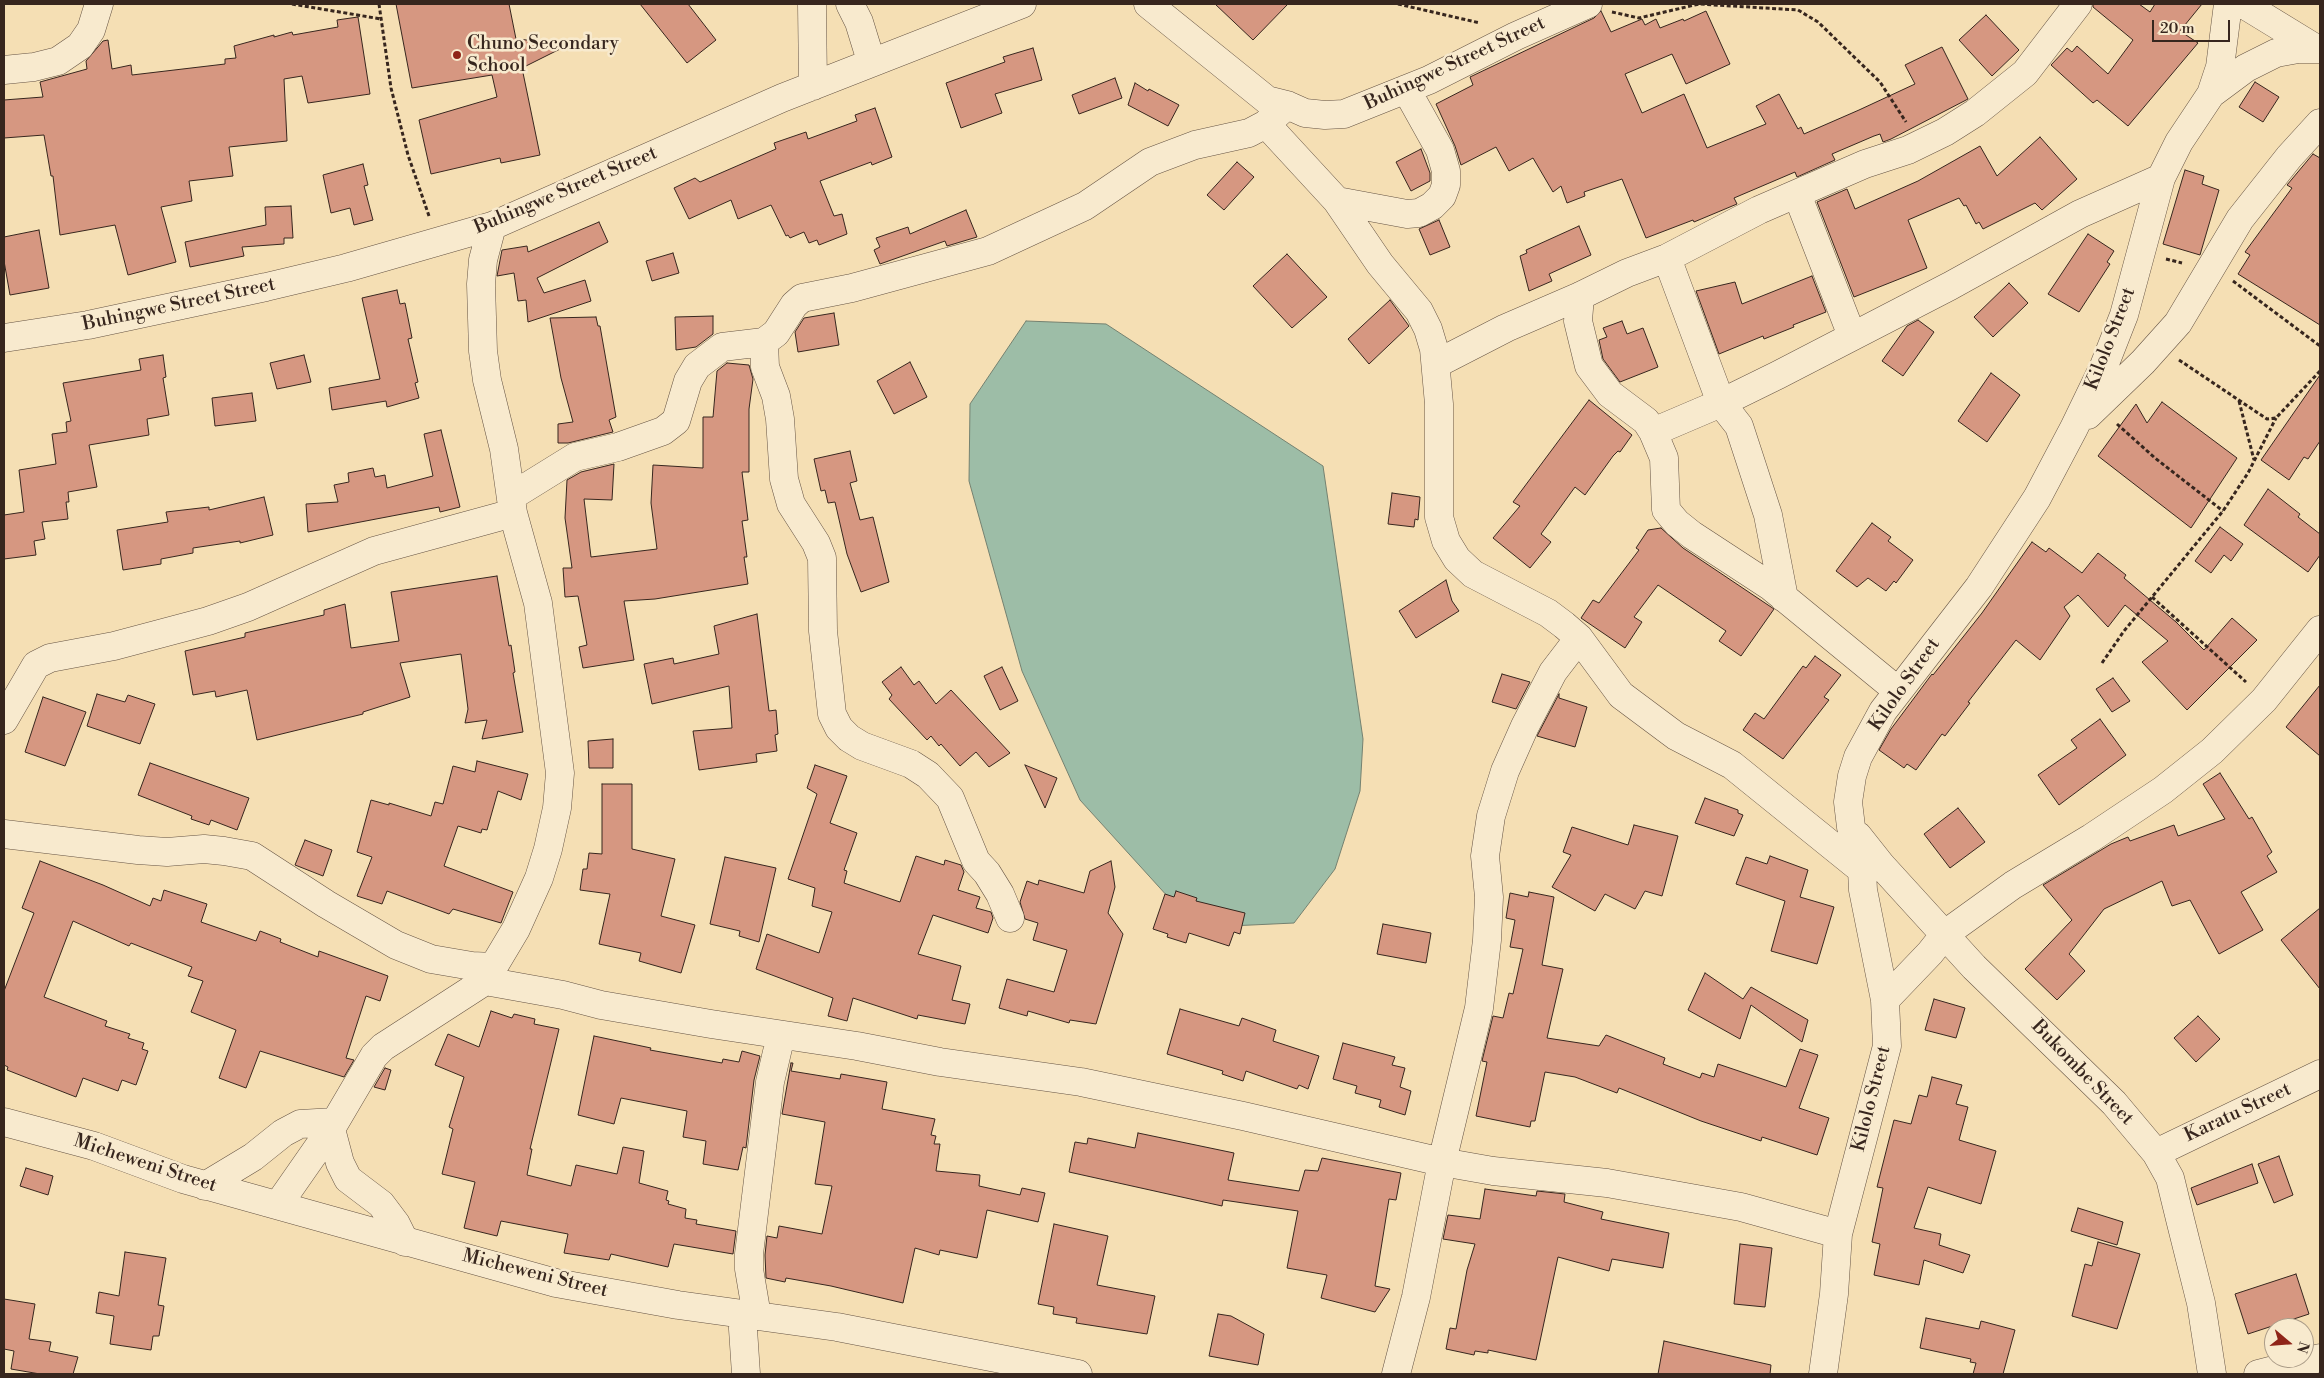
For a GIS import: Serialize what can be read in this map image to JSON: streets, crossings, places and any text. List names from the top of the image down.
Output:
{
  "streets": {
    "street": [
      "Buhingwe Street Street",
      "Kilolo Street",
      "Bukombe Street",
      "Karatu Street",
      "Micheweni Street"
    ]
  },
  "crossings": [
    ["Kilolo Street", "Bukombe Street"],
    ["Bukombe Street", "Karatu Street"]
  ],
  "places": ["Chuno Secondary School"],
  "scale_bar": "20 m",
  "north": "right"
}
